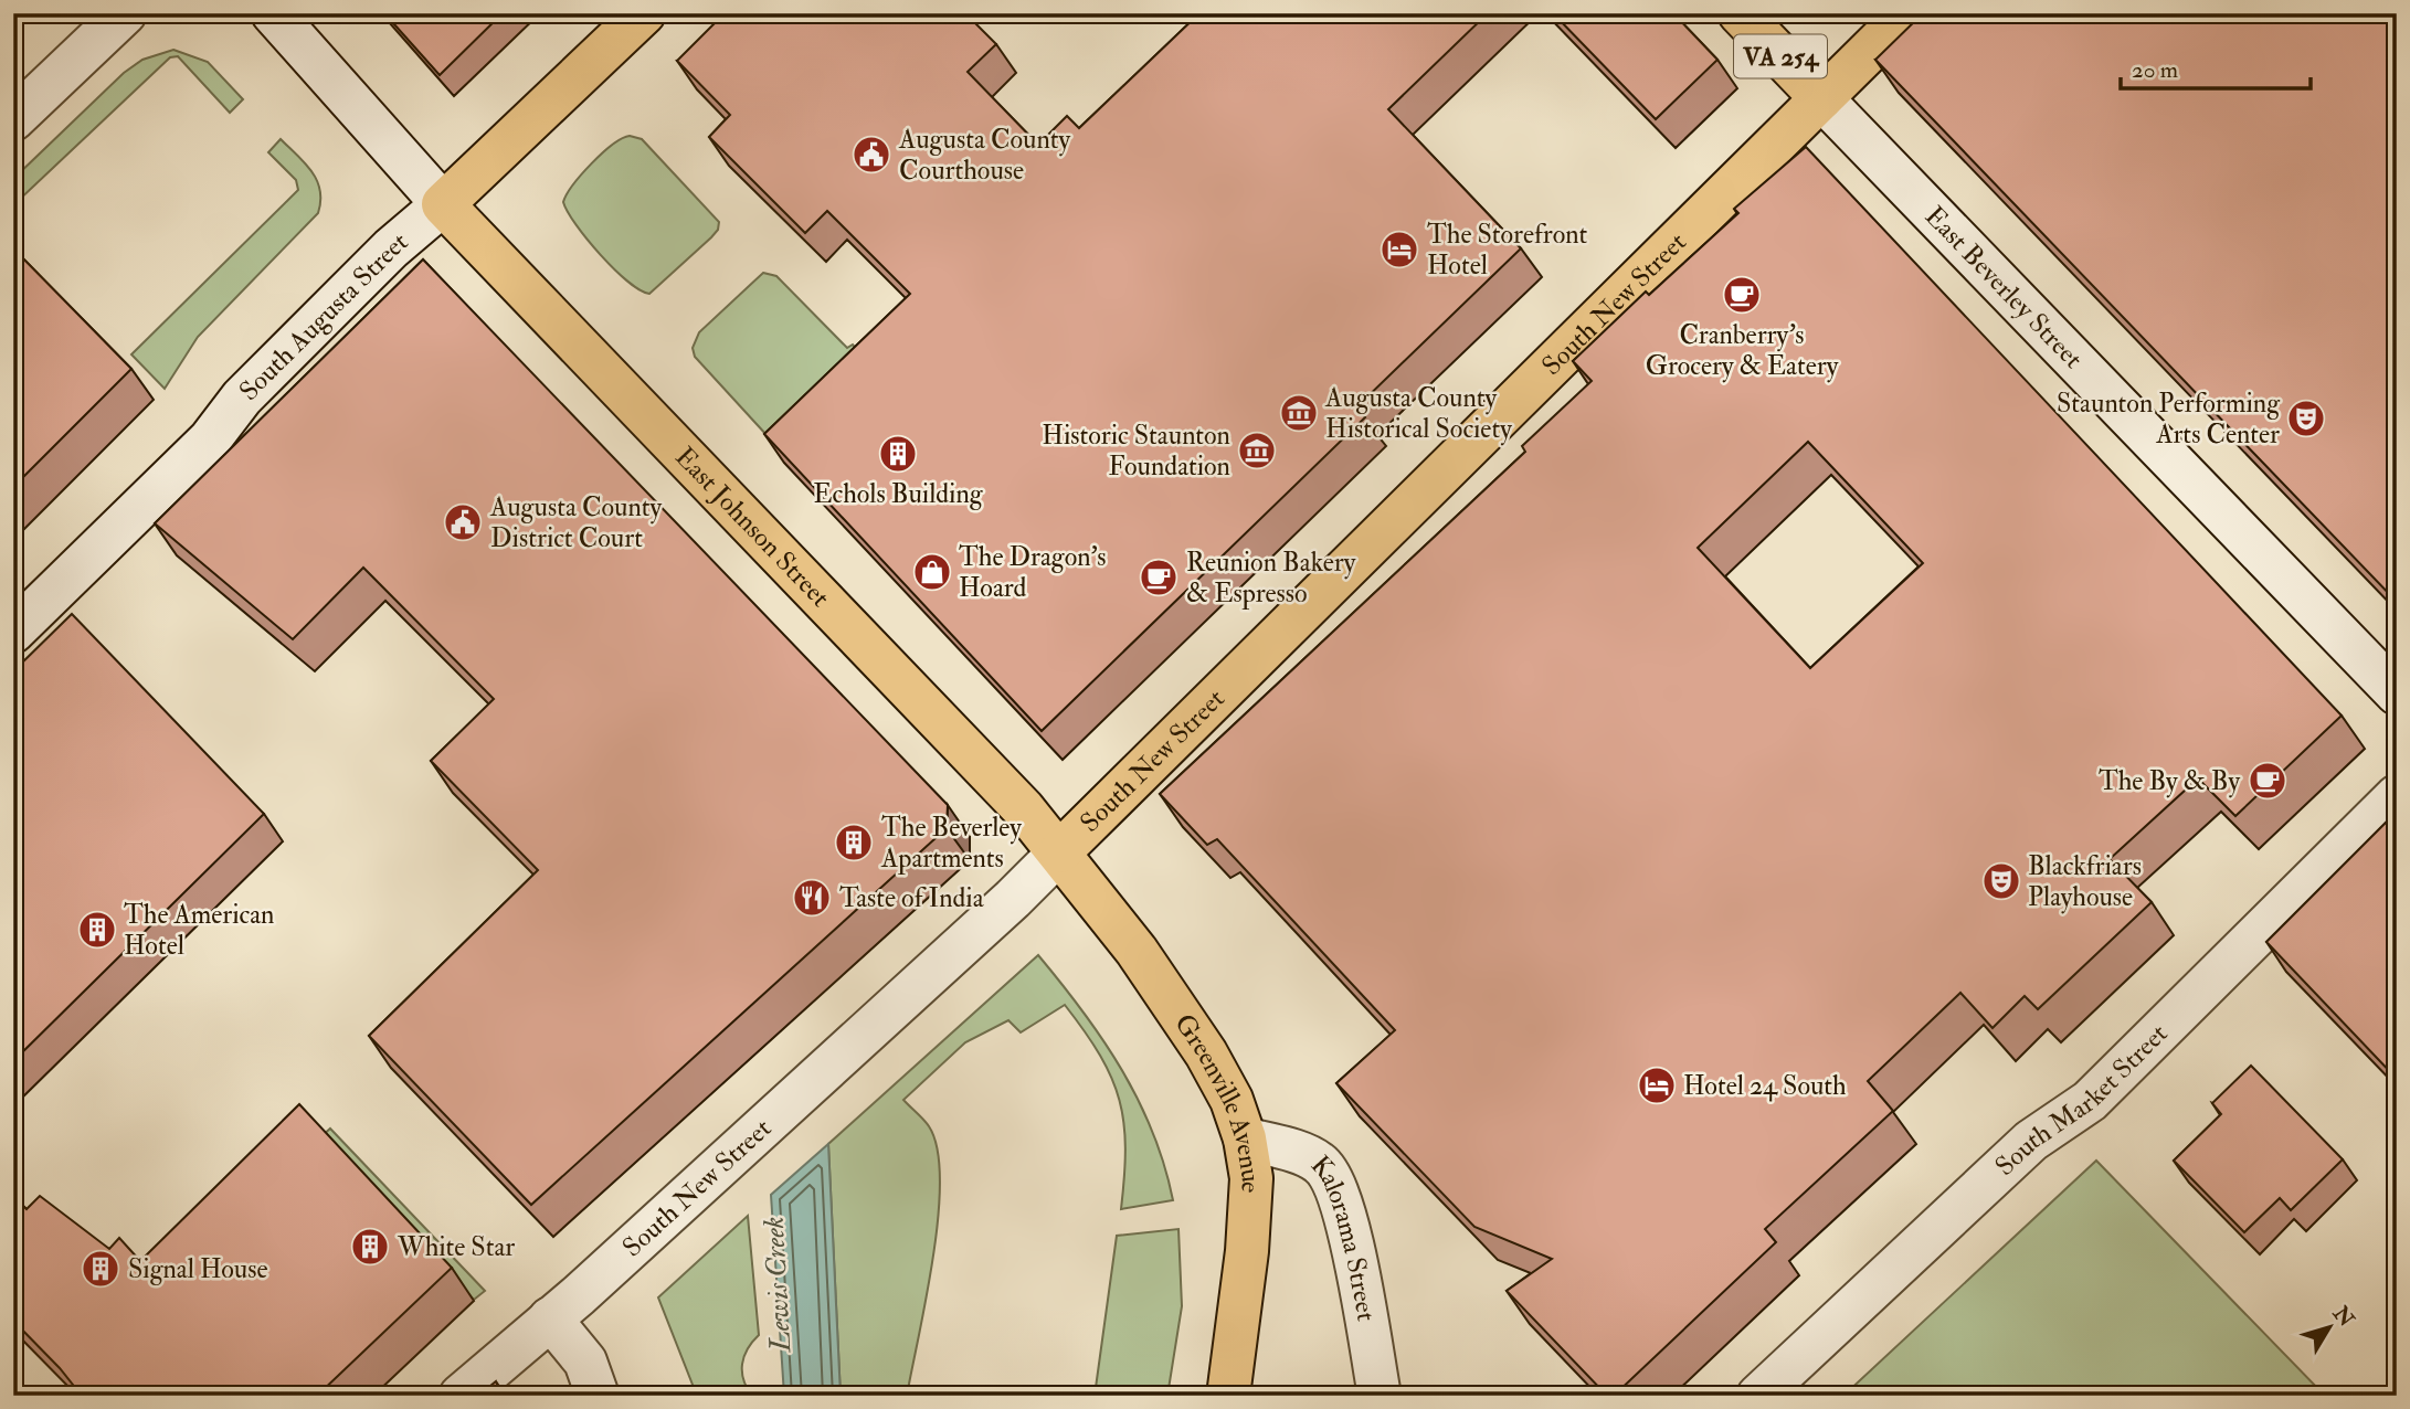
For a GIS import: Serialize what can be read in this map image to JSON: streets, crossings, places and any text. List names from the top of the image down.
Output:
{
  "streets": {
    "main road": [
      "VA 254",
      "East Beverley Street",
      "South New Street",
      "South Augusta Street",
      "East Johnson Street",
      "Greenville Avenue"
    ],
    "street": ["South Market Street", "Kalorama Street"]
  },
  "crossings": [
    ["East Beverley Street", "South New Street"],
    ["South New Street", "East Johnson Street"],
    ["South New Street", "Greenville Avenue"],
    ["South Augusta Street", "East Johnson Street"],
    ["East Johnson Street", "Greenville Avenue"],
    ["Greenville Avenue", "Kalorama Street"]
  ],
  "water": ["Lewis Creek"],
  "places": {
    "public building": ["Augusta County Courthouse", "Augusta County District Court"],
    "hotel": ["The Storefront Hotel", "Hotel 24 South"],
    "cafe": ["Cranberry's Grocery & Eatery", "Reunion Bakery & Espresso", "The By & By"],
    "museum": ["Augusta County Historical Society", "Historic Staunton Foundation"],
    "theatre": ["Staunton Performing Arts Center", "Blackfriars Playhouse"],
    "building": [
      "Echols Building",
      "The Beverley Apartments",
      "The American Hotel",
      "White Star",
      "Signal House"
    ],
    "shop": ["The Dragon's Hoard"],
    "restaurant": ["Taste of India"]
  },
  "scale_bar": "20 m",
  "north": "top right"
}
